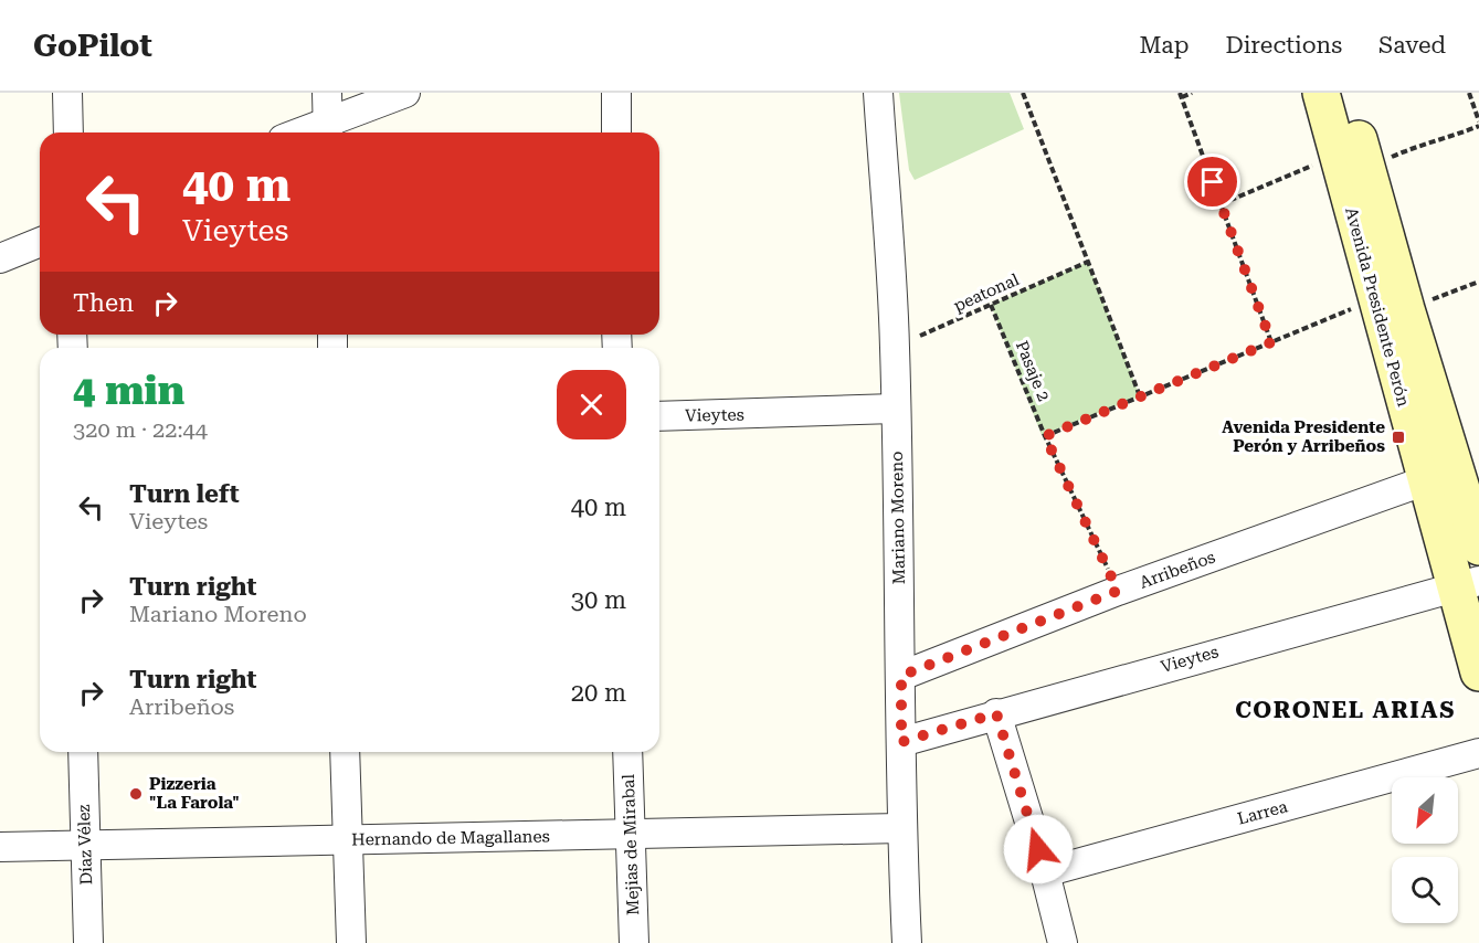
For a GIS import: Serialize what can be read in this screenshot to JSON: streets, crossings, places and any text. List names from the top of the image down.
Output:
{
  "streets": {
    "main road": ["Avenida Presidente Perón"],
    "street": [
      "Vieytes",
      "Mariano Moreno",
      "Arribeños",
      "Larrea",
      "Hernando de Magallanes",
      "Díaz Vélez",
      "Mejias de Mirabal"
    ],
    "path": ["peatonal", "Pasaje 2"]
  },
  "crossings": [
    ["peatonal", "Pasaje 2"],
    ["peatonal", "Mariano Moreno"],
    ["Avenida Presidente Perón", "Vieytes"],
    ["Avenida Presidente Perón", "Arribeños"],
    ["Pasaje 2", "Arribeños"],
    ["Vieytes", "Mariano Moreno"],
    ["Mariano Moreno", "Arribeños"],
    ["Mariano Moreno", "Hernando de Magallanes"],
    ["Hernando de Magallanes", "Díaz Vélez"],
    ["Hernando de Magallanes", "Mejias de Mirabal"]
  ],
  "districts": ["CORONEL ARIAS"],
  "places": {
    "transit": ["Avenida Presidente Perón y Arribeños"],
    "other": ["Pizzeria \"La Farola\""]
  },
  "north": "bottom left",
  "page": {
    "header": "GoPilot",
    "nav": ["Map", "Directions", "Saved"],
    "turn": ["40 m", "Vieytes"],
    "then": "Then",
    "heading": ["4 min", "320 m · 22:44"],
    "list": [
      {
        "name": "Turn left",
        "note": "Vieytes",
        "value": "40 m"
      },
      {
        "name": "Turn right",
        "note": "Mariano Moreno",
        "value": "30 m"
      },
      {
        "name": "Turn right",
        "note": "Arribeños",
        "value": "20 m"
      }
    ]
  }
}
